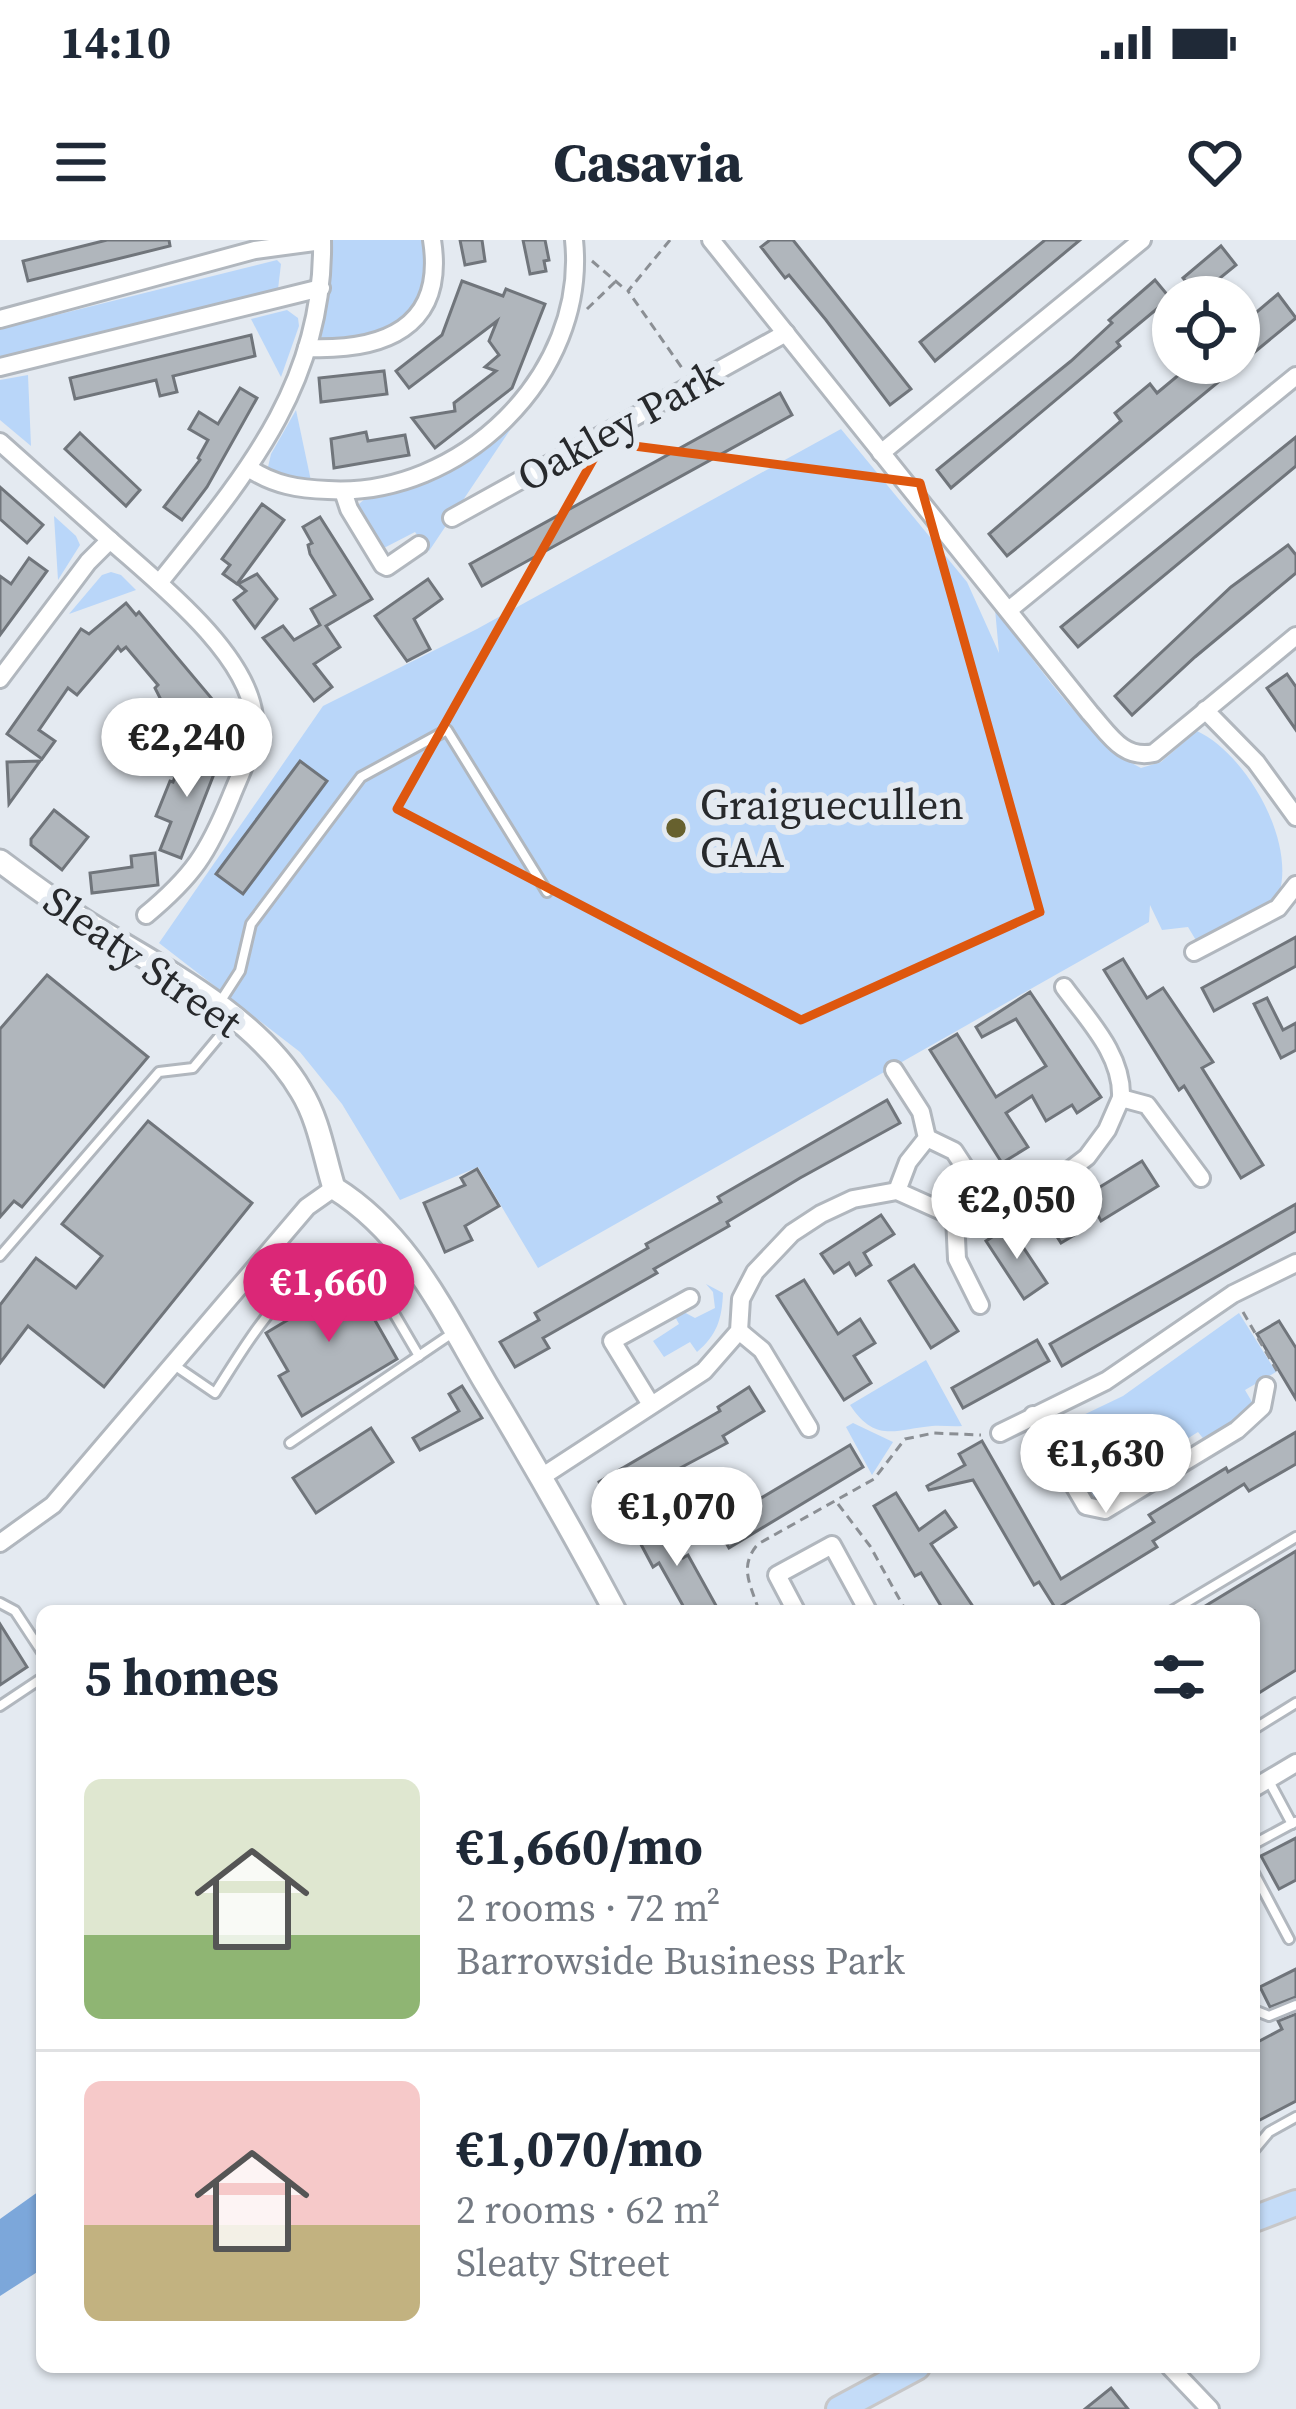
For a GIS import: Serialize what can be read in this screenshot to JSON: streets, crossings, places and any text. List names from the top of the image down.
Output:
{
  "streets": {
    "street": ["Oakley Park", "Sleaty Street"]
  },
  "places": ["Graiguecullen GAA"],
  "page": {
    "status": "14:10",
    "header": "Casavia",
    "price": [
      "€2,240",
      "€2,050",
      "€1,660",
      "€1,630",
      "€1,070"
    ],
    "heading": "5 homes",
    "list": [
      {
        "name": "€1,660/mo",
        "note": "2 rooms · 72 m² · Barrowside Business Park"
      },
      {
        "name": "€1,070/mo",
        "note": "2 rooms · 62 m² · Sleaty Street"
      }
    ]
  }
}
